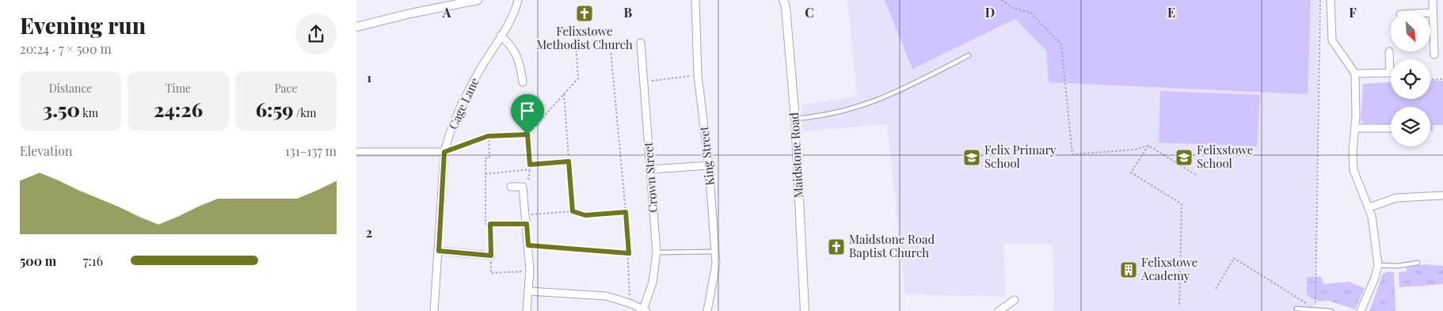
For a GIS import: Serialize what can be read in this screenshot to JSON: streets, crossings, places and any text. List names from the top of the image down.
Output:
{
  "streets": {
    "street": [
      "Cage Lane",
      "Maidstone Road",
      "King Street",
      "Crown Street"
    ]
  },
  "places": {
    "church": ["Felixstowe Methodist Church", "Maidstone Road Baptist Church"],
    "school or university": ["Felix Primary School", "Felixstowe School"],
    "building": ["Felixstowe Academy"]
  },
  "north": "bottom right",
  "page": {
    "heading": ["Evening run", "20:24 · 7 × 500 m"],
    "stats": [
      ["Distance", "3.50 km"],
      ["Time", "24:26"],
      ["Pace", "6:59 /km"]
    ],
    "chart": ["Elevation", "131–137 m"],
    "list": [
      {
        "name": "500 m",
        "note": "7:16"
      }
    ]
  },
  "grid": {
    "columns": [
      "A",
      "B",
      "C",
      "D",
      "E",
      "F"
    ],
    "rows": ["1", "2"]
  }
}
